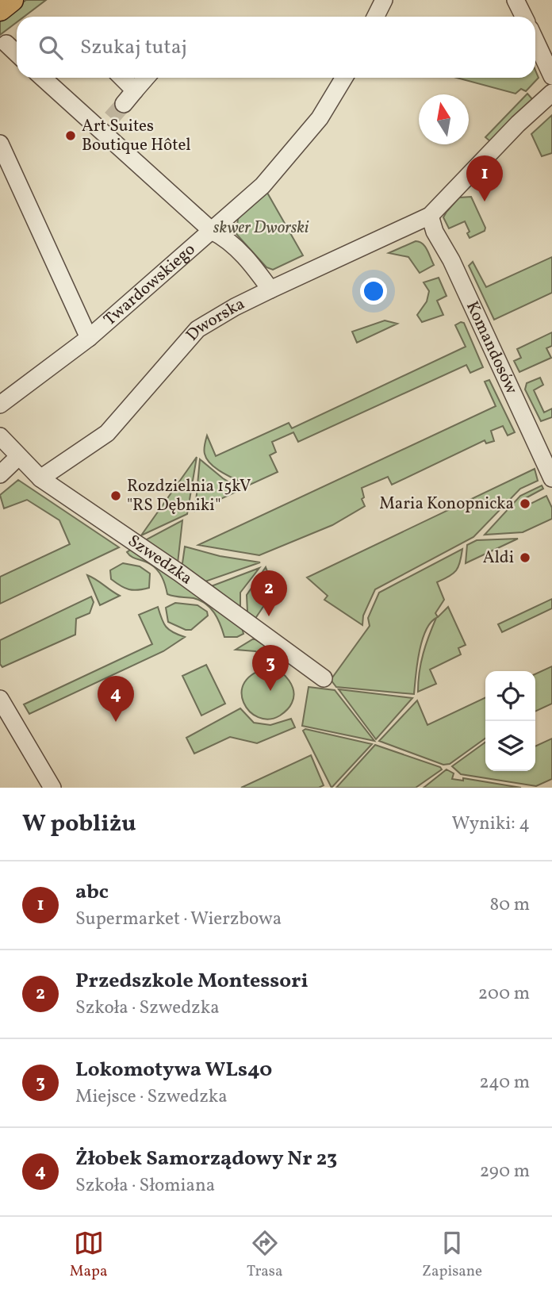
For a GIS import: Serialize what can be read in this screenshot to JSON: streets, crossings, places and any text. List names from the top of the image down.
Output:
{
  "streets": {
    "street": [
      "Twardowskiego",
      "Dworska",
      "Komandosów",
      "Szwedzka"
    ]
  },
  "crossings": [
    ["Dworska", "Komandosów"],
    ["Dworska", "Szwedzka"]
  ],
  "parks": ["skwer Dworski"],
  "places": [
    "Art Suites Boutique Hôtel",
    "Rozdzielnia 15kV \"RS Dębniki\"",
    "Maria Konopnicka",
    "Aldi"
  ],
  "north": "top",
  "page": {
    "search": "Szukaj tutaj",
    "pins": [
      "1",
      "2",
      "3",
      "4"
    ],
    "heading": ["W pobliżu", "Wyniki: 4"],
    "list": [
      {
        "mark": "1",
        "name": "abc",
        "note": "Supermarket · Wierzbowa",
        "value": "80 m"
      },
      {
        "mark": "2",
        "name": "Przedszkole Montessori",
        "note": "Szkoła · Szwedzka",
        "value": "200 m"
      },
      {
        "mark": "3",
        "name": "Lokomotywa WLs40",
        "note": "Miejsce · Szwedzka",
        "value": "240 m"
      },
      {
        "mark": "4",
        "name": "Żłobek Samorządowy Nr 23",
        "note": "Szkoła · Słomiana",
        "value": "290 m"
      }
    ],
    "nav": ["Mapa", "Trasa", "Zapisane"]
  }
}
